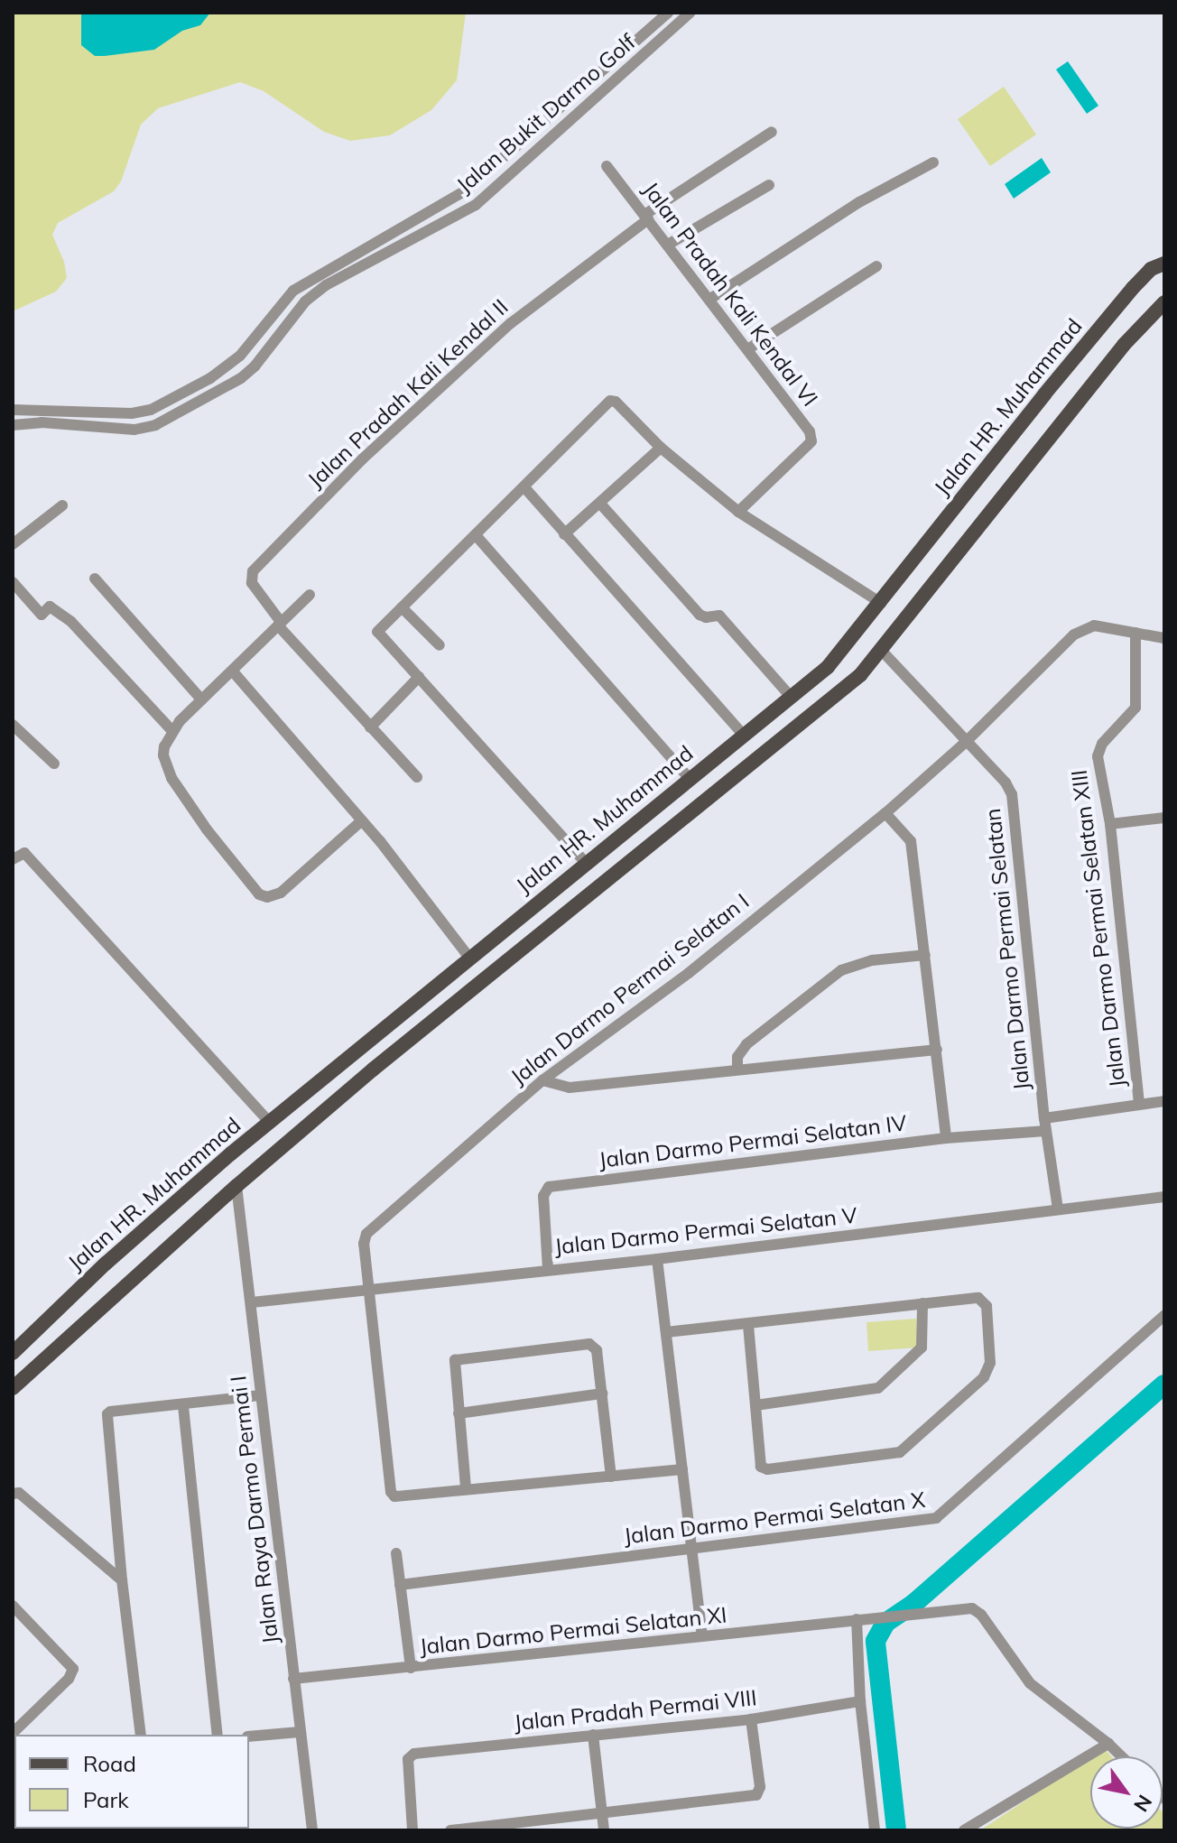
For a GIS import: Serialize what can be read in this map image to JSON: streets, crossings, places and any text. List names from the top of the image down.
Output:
{
  "streets": {
    "main road": ["Jalan HR. Muhammad"],
    "street": [
      "Jalan Bukit Darmo Golf",
      "Jalan Pradah Kali Kendal VI",
      "Jalan Pradah Kali Kendal II",
      "Jalan Darmo Permai Selatan XIII",
      "Jalan Darmo Permai Selatan",
      "Jalan Darmo Permai Selatan I",
      "Jalan Darmo Permai Selatan IV",
      "Jalan Darmo Permai Selatan V",
      "Jalan Raya Darmo Permai I",
      "Jalan Darmo Permai Selatan X",
      "Jalan Darmo Permai Selatan XI",
      "Jalan Pradah Permai VIII"
    ]
  },
  "crossings": [
    ["Jalan Pradah Kali Kendal VI", "Jalan Pradah Kali Kendal II"],
    ["Jalan Darmo Permai Selatan XIII", "Jalan Darmo Permai Selatan I"],
    ["Jalan Darmo Permai Selatan", "Jalan Darmo Permai Selatan I"],
    ["Jalan Darmo Permai Selatan", "Jalan Darmo Permai Selatan IV"],
    ["Jalan Darmo Permai Selatan", "Jalan Darmo Permai Selatan V"],
    ["Jalan Darmo Permai Selatan I", "Jalan Darmo Permai Selatan V"],
    ["Jalan Darmo Permai Selatan IV", "Jalan Darmo Permai Selatan V"],
    ["Jalan Darmo Permai Selatan V", "Jalan Raya Darmo Permai I"],
    ["Jalan Raya Darmo Permai I", "Jalan Darmo Permai Selatan XI"]
  ],
  "legend": ["Road", "Park"],
  "north": "bottom right"
}
